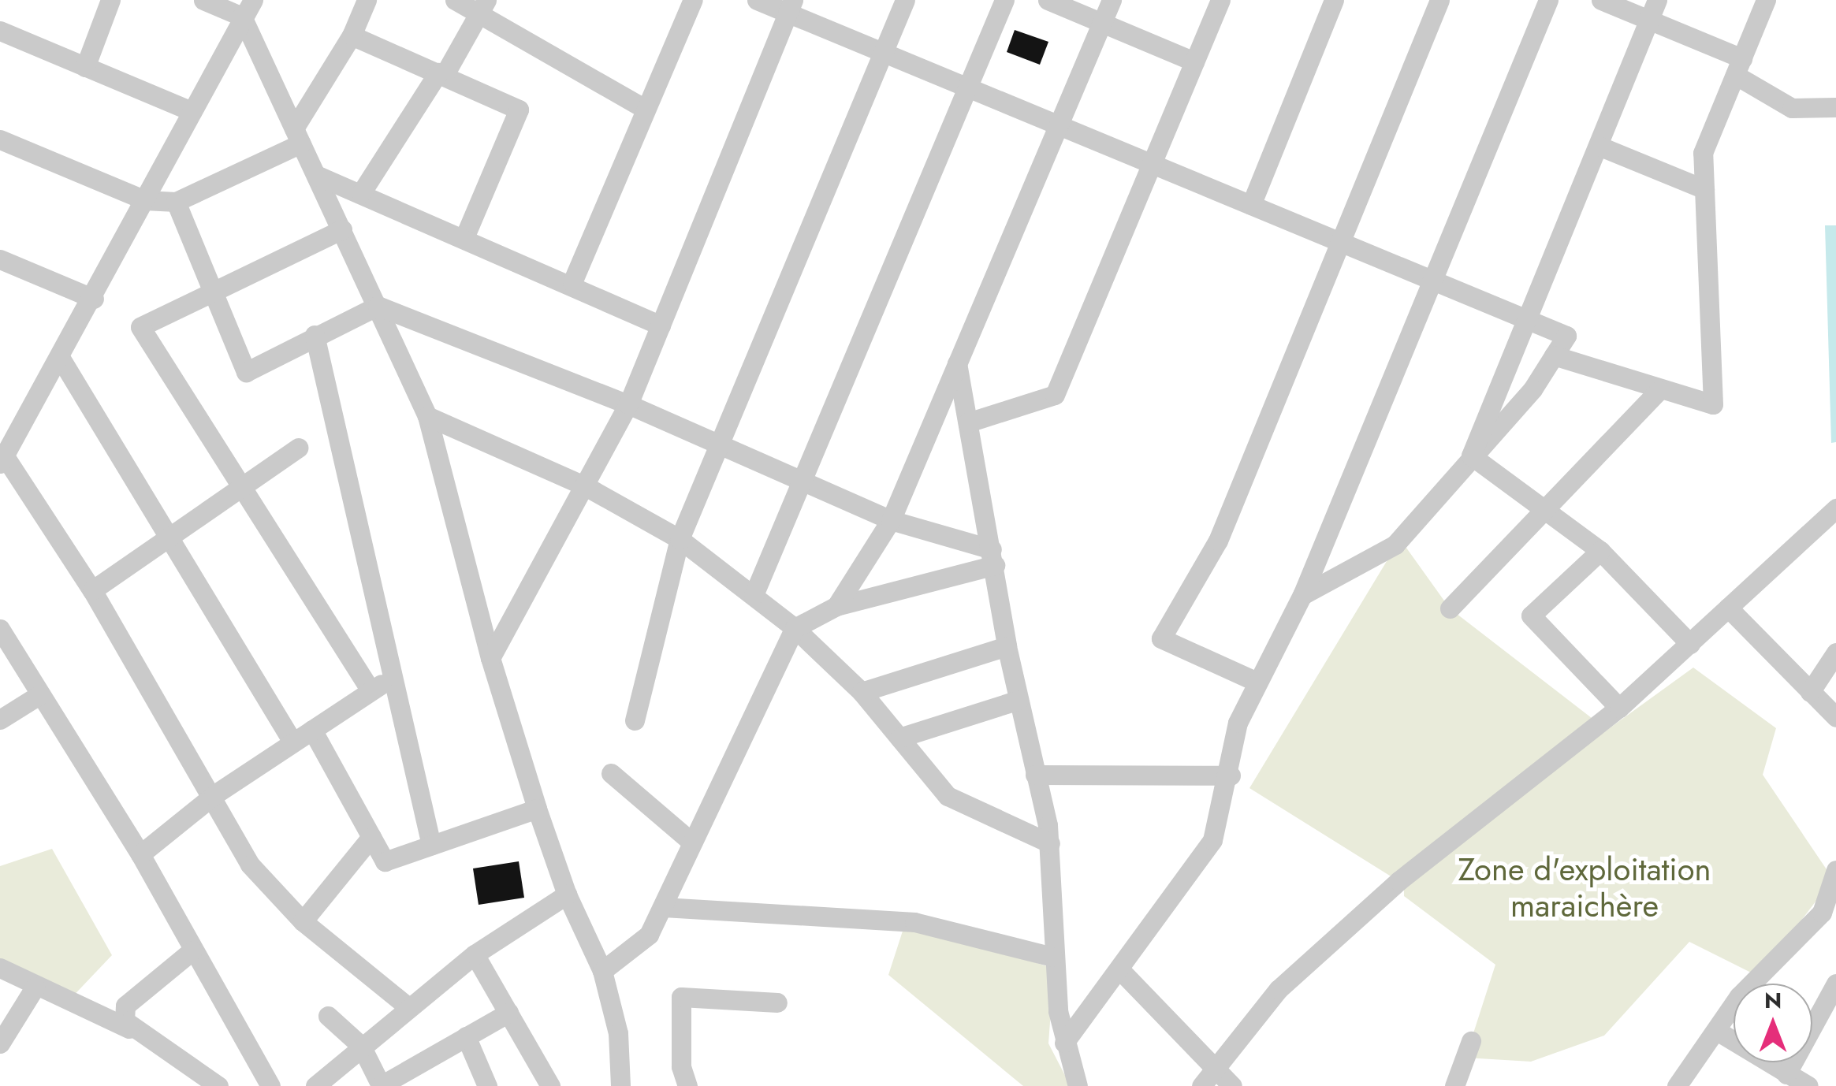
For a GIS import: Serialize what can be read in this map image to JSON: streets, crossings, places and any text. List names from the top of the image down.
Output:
{
  "parks": ["Zone d'exploitation maraichère"],
  "north": "top"
}
